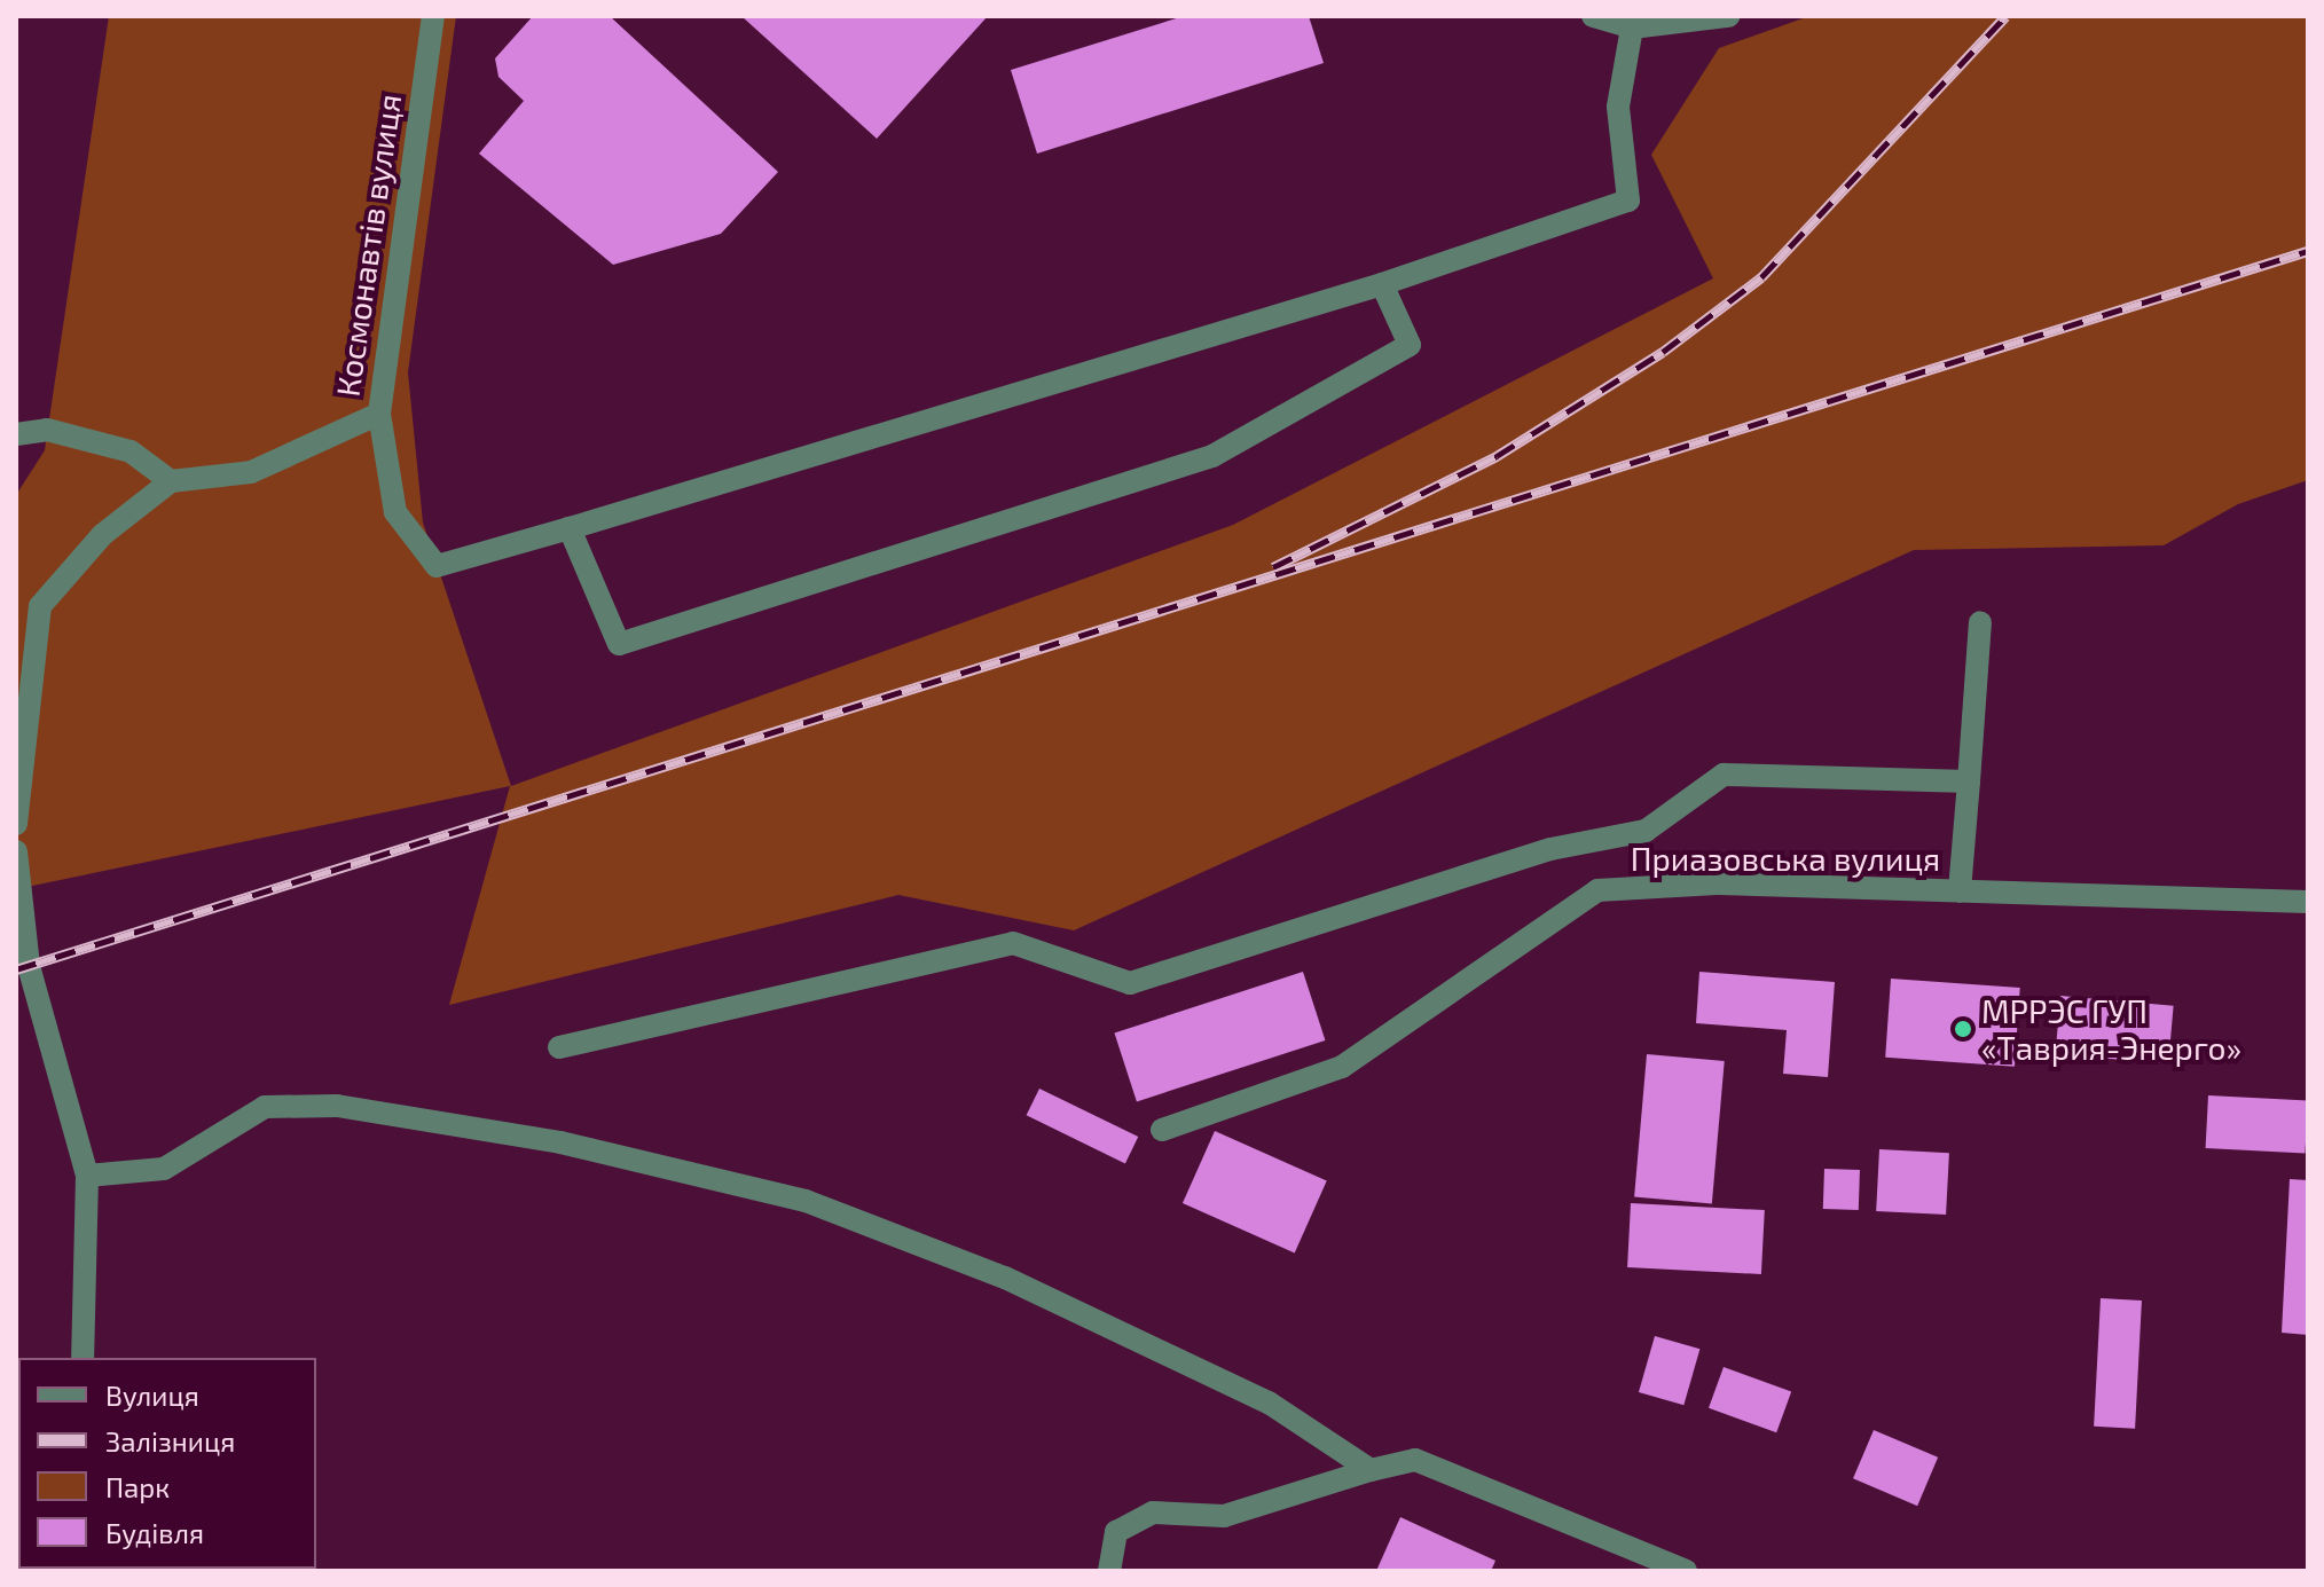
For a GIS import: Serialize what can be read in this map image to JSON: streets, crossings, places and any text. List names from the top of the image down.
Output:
{
  "streets": {
    "street": ["Космонавтів вулиця", "Приазовська вулиця"]
  },
  "places": ["МРРЭС ГУП «Таврия-Энерго»"],
  "legend": [
    "Вулиця",
    "Залізниця",
    "Парк",
    "Будівля"
  ]
}
